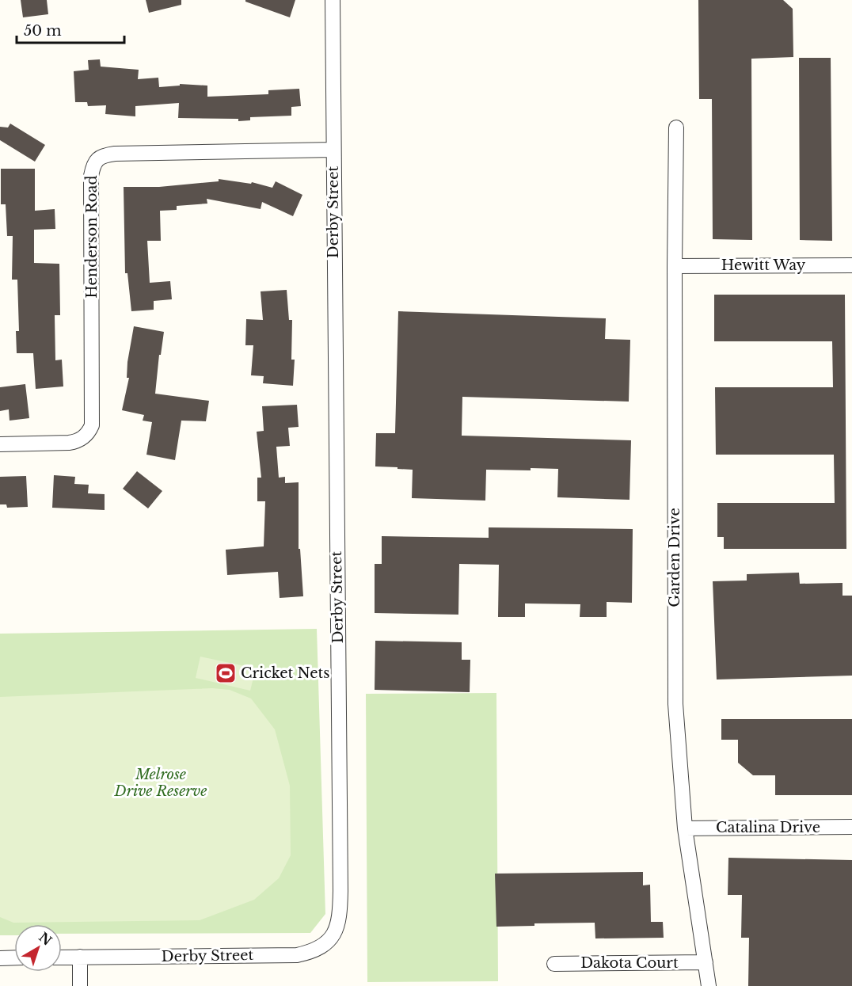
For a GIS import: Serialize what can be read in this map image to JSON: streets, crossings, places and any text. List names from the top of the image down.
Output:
{
  "streets": {
    "street": [
      "Derby Street",
      "Henderson Road",
      "Hewitt Way",
      "Garden Drive",
      "Catalina Drive",
      "Dakota Court"
    ]
  },
  "crossings": [
    ["Derby Street", "Henderson Road"],
    ["Hewitt Way", "Garden Drive"],
    ["Garden Drive", "Catalina Drive"],
    ["Garden Drive", "Dakota Court"]
  ],
  "parks": ["Melrose Drive Reserve"],
  "places": {
    "sports": ["Cricket Nets"]
  },
  "scale_bar": "50 m",
  "north": "top right"
}
